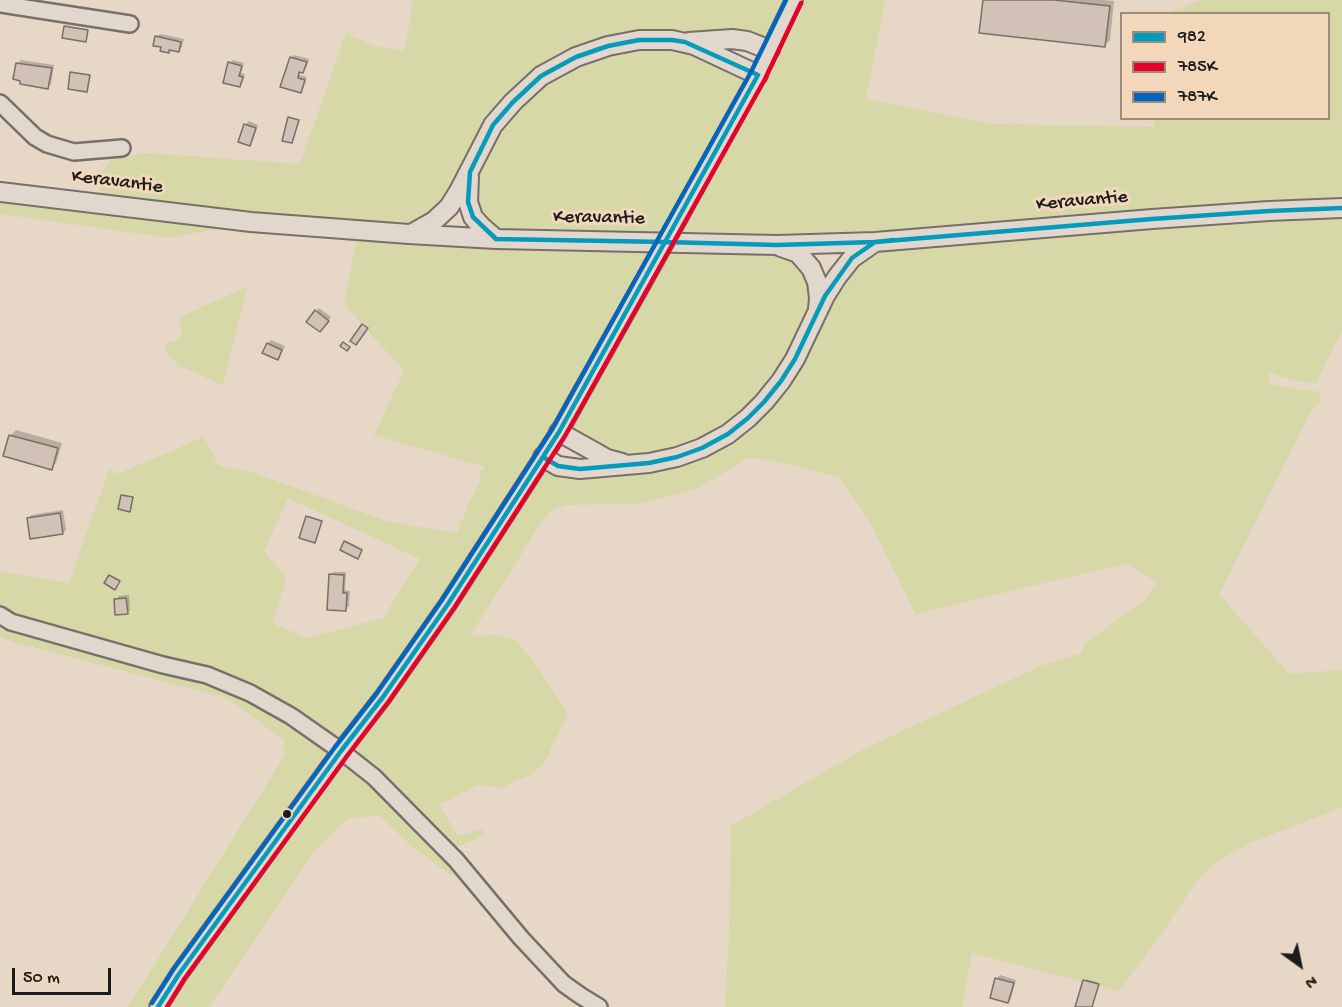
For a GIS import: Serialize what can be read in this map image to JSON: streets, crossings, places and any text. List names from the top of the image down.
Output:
{
  "streets": {
    "main road": ["Keravantie"]
  },
  "lines": ["transit line 787K", "transit line 785K", "transit line 982"],
  "legend": ["982", "785K", "787K"],
  "scale_bar": "50 m",
  "north": "bottom right"
}
